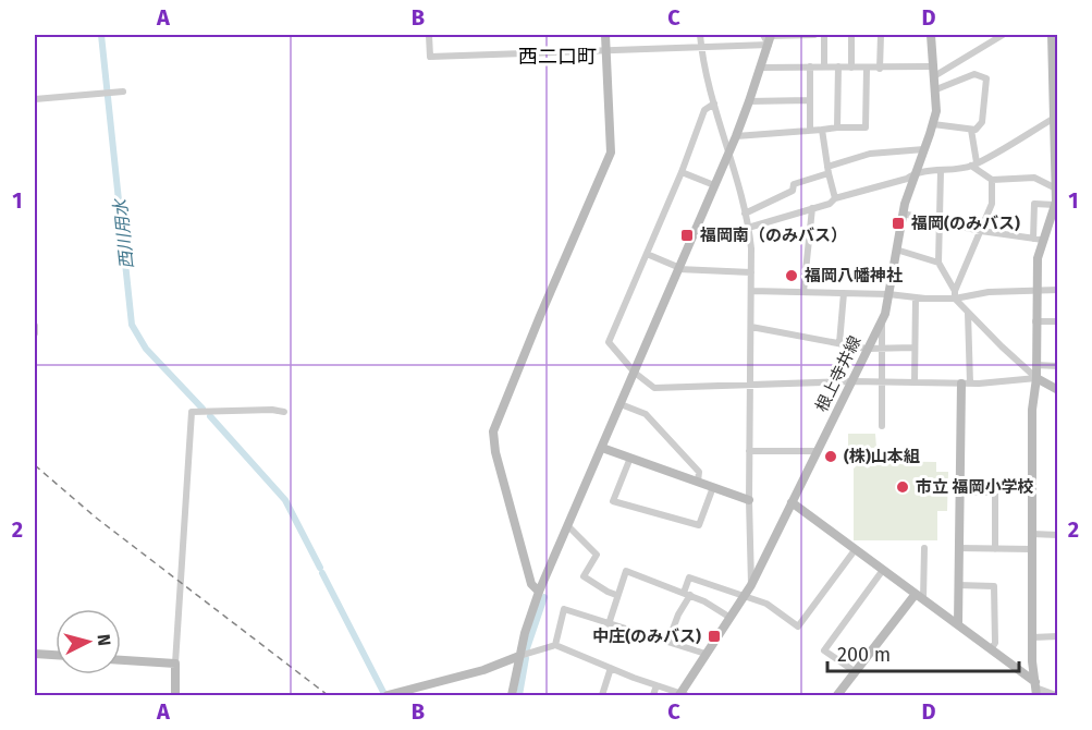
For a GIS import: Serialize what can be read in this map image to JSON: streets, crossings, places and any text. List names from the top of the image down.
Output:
{
  "streets": {
    "street": ["根上寺井線"]
  },
  "districts": ["西二口町"],
  "water": ["西川用水"],
  "places": {
    "transit": ["福岡(のみバス)", "福岡南（のみバス）", "中庄(のみバス)"],
    "other": ["福岡八幡神社", "(株)山本組", "市立 福岡小学校"]
  },
  "scale_bar": "200 m",
  "north": "right",
  "grid": {
    "columns": [
      "A",
      "B",
      "C",
      "D"
    ],
    "rows": ["1", "2"]
  }
}
